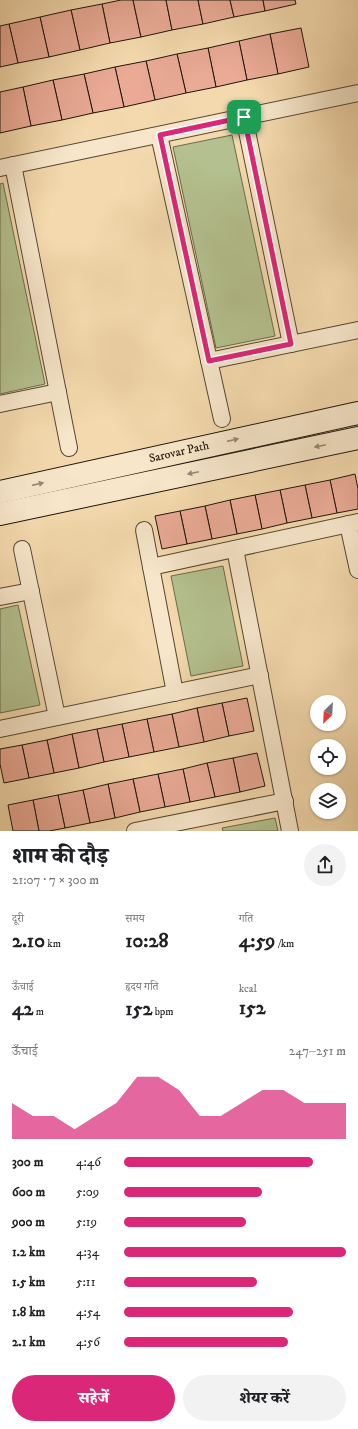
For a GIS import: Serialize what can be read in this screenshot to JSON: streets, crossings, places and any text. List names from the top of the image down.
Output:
{
  "streets": {
    "main road": ["Sarovar Path"]
  },
  "north": "bottom left",
  "page": {
    "heading": ["शाम की दौड़", "21:07 · 7 × 300 m"],
    "stats": [
      ["दूरी", "2.10 km"],
      ["समय", "10:28"],
      ["गति", "4:59 /km"],
      ["ऊँचाई", "42 m"],
      ["हृदय गति", "152 bpm"],
      ["kcal", "152"]
    ],
    "chart": ["ऊँचाई", "247–251 m"],
    "list": [
      {
        "name": "300 m",
        "note": "4:46"
      },
      {
        "name": "600 m",
        "note": "5:09"
      },
      {
        "name": "900 m",
        "note": "5:19"
      },
      {
        "name": "1.2 km",
        "note": "4:34"
      },
      {
        "name": "1.5 km",
        "note": "5:11"
      },
      {
        "name": "1.8 km",
        "note": "4:54"
      },
      {
        "name": "2.1 km",
        "note": "4:56"
      }
    ],
    "buttons": ["सहेजें", "शेयर करें"]
  }
}
